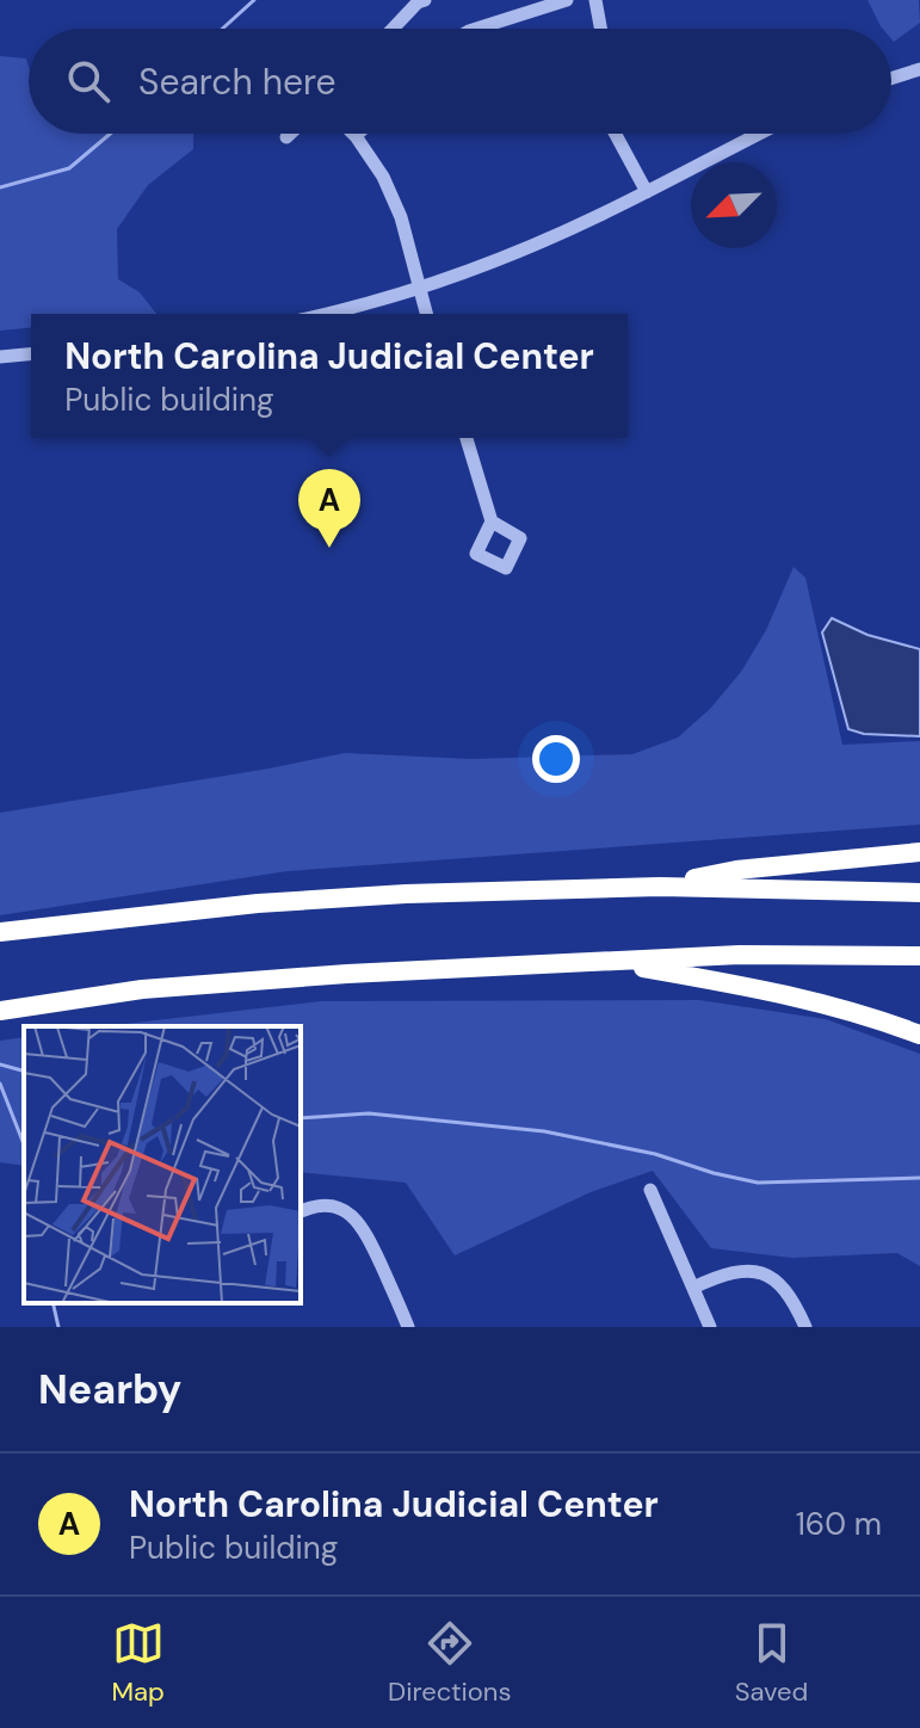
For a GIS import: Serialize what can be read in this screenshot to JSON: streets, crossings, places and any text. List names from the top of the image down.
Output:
{
  "north": "bottom left",
  "page": {
    "search": "Search here",
    "popup": ["North Carolina Judicial Center", "Public building"],
    "pins": "A",
    "heading": "Nearby",
    "list": [
      {
        "mark": "A",
        "name": "North Carolina Judicial Center",
        "note": "Public building",
        "value": "160 m"
      }
    ],
    "nav": ["Map", "Directions", "Saved"]
  }
}
